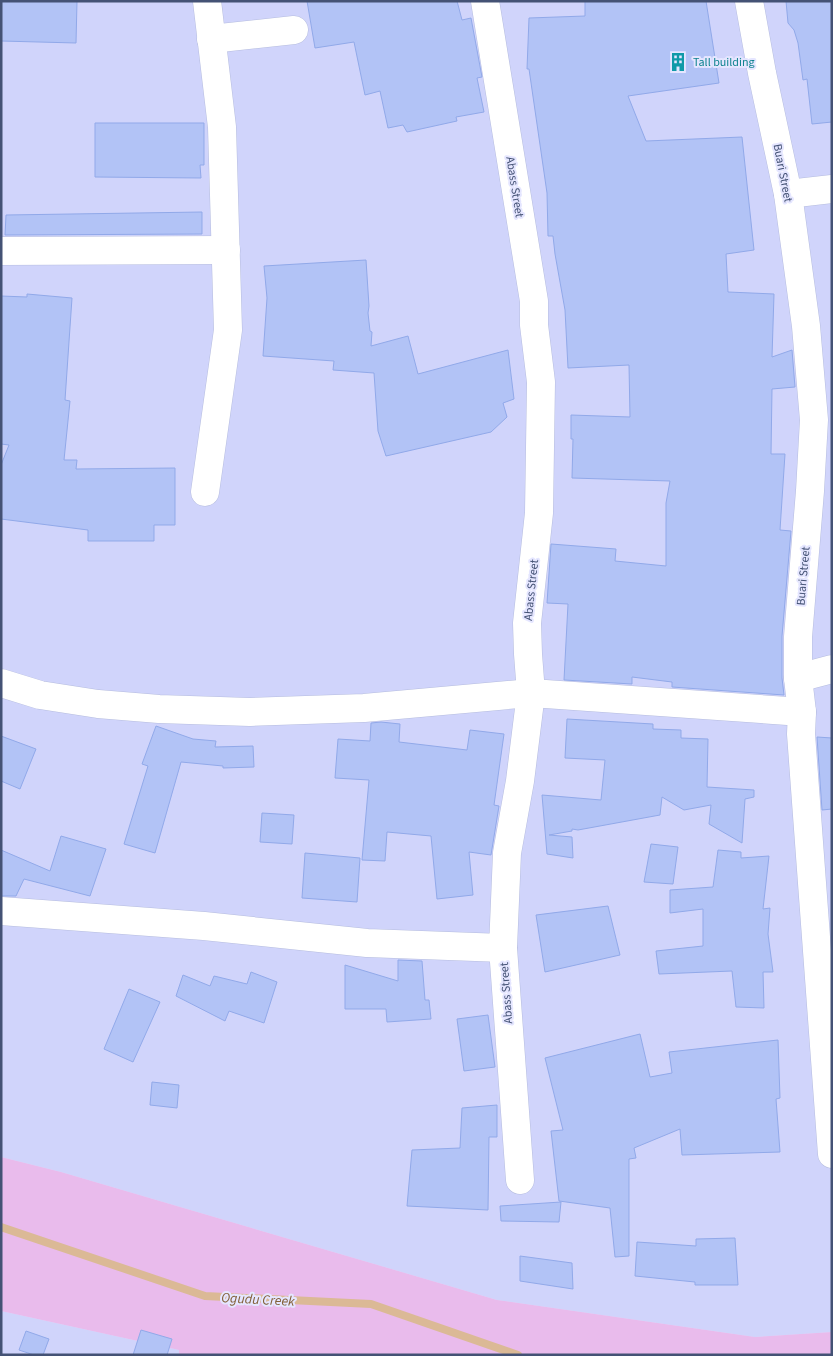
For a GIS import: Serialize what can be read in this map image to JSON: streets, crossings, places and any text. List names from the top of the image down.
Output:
{
  "streets": {
    "street": ["Buari Street", "Abass Street"]
  },
  "water": ["Ogudu Creek"],
  "places": {
    "building": ["Tall building"]
  }
}
